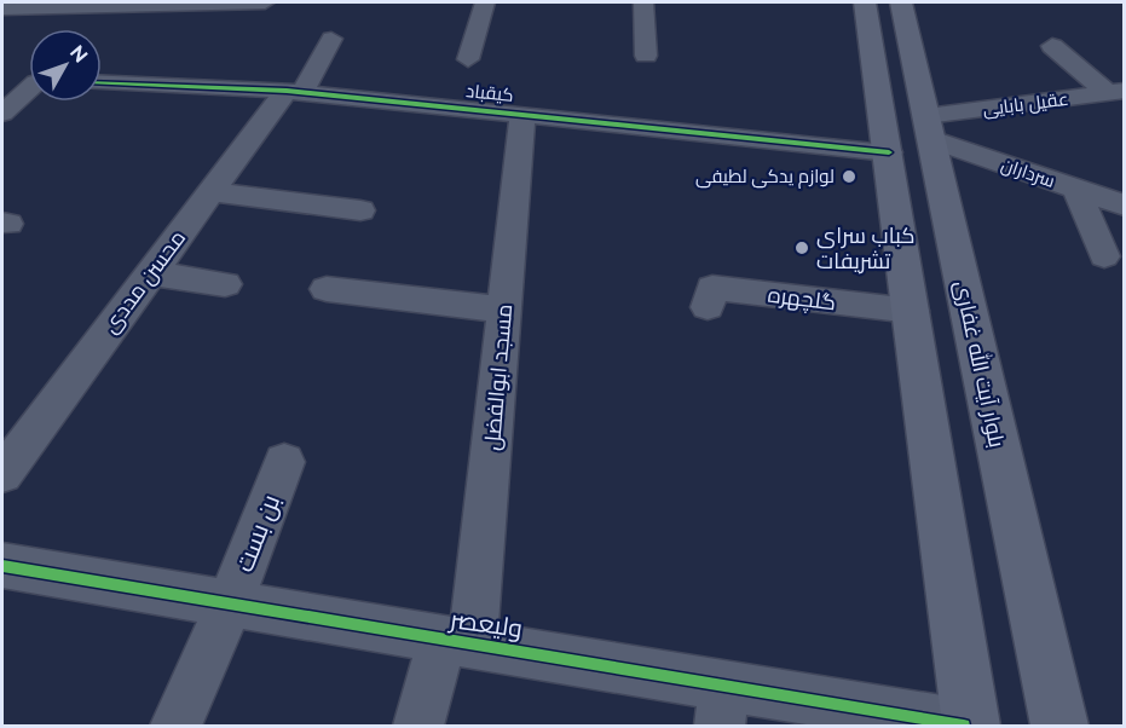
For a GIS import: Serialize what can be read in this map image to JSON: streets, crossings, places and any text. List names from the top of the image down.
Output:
{
  "streets": {
    "main road": ["بلوار آیت الله غفاری"],
    "street": [
      "کیقباد",
      "عقیل بابایی",
      "سرداران",
      "محسن مددی",
      "گلچهره",
      "مسجد ابوالفضل",
      "بن بست",
      "ولیعصر"
    ]
  },
  "crossings": [
    ["کیقباد", "محسن مددی"],
    ["کیقباد", "مسجد ابوالفضل"],
    ["عقیل بابایی", "سرداران"],
    ["عقیل بابایی", "بلوار آیت الله غفاری"],
    ["سرداران", "بلوار آیت الله غفاری"],
    ["مسجد ابوالفضل", "ولیعصر"],
    ["بن بست", "ولیعصر"]
  ],
  "places": ["لوازم یدکی لطیفی", "کباب سرای تشریفات"],
  "north": "top right"
}
